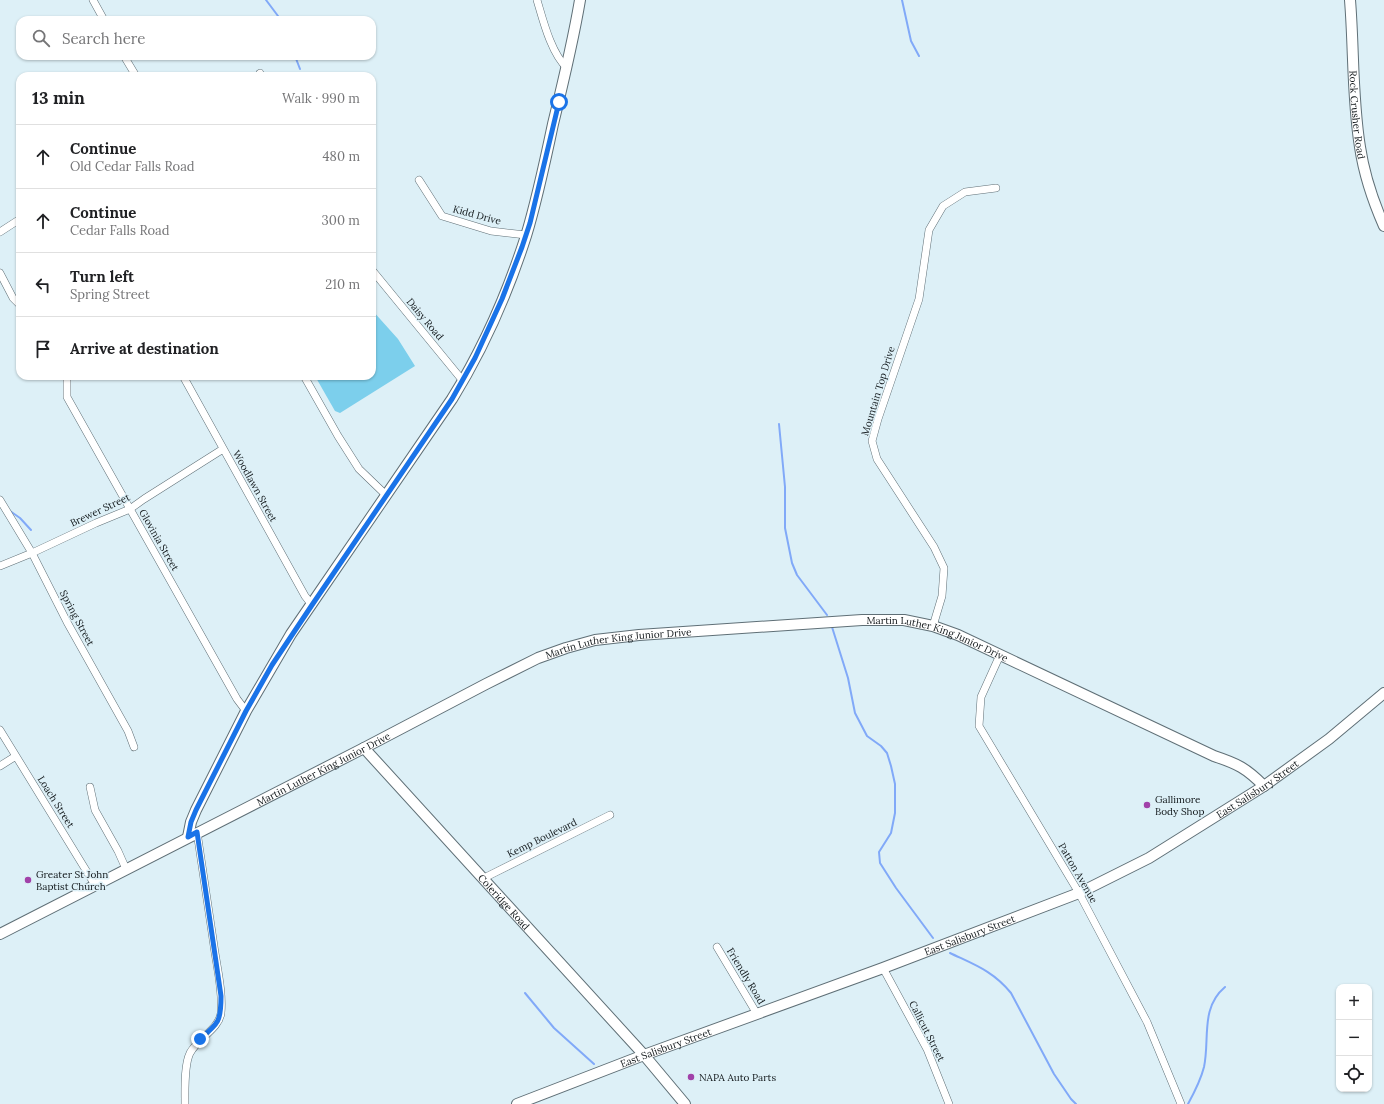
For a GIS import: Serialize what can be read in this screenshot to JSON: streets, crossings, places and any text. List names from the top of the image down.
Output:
{
  "streets": {
    "street": [
      "Rock Crusher Road",
      "Kidd Drive",
      "Daisy Road",
      "Mountain Top Drive",
      "Woodlawn Street",
      "Brewer Street",
      "Glovinia Street",
      "Spring Street",
      "Martin Luther King Junior Drive",
      "East Salisbury Street",
      "Loach Street",
      "Kemp Boulevard",
      "Patton Avenue",
      "Coleridge Road",
      "Friendly Road",
      "Callicut Street"
    ]
  },
  "crossings": [
    ["Mountain Top Drive", "Martin Luther King Junior Drive"],
    ["Woodlawn Street", "Brewer Street"],
    ["Brewer Street", "Glovinia Street"],
    ["Brewer Street", "Spring Street"],
    ["Martin Luther King Junior Drive", "East Salisbury Street"],
    ["Martin Luther King Junior Drive", "Loach Street"],
    ["Martin Luther King Junior Drive", "Patton Avenue"],
    ["Martin Luther King Junior Drive", "Coleridge Road"],
    ["East Salisbury Street", "Patton Avenue"],
    ["East Salisbury Street", "Coleridge Road"],
    ["East Salisbury Street", "Friendly Road"],
    ["East Salisbury Street", "Callicut Street"],
    ["Kemp Boulevard", "Coleridge Road"]
  ],
  "places": ["Gallimore Body Shop", "Greater St John Baptist Church", "NAPA Auto Parts"],
  "page": {
    "search": "Search here",
    "heading": ["13 min", "Walk · 990 m"],
    "list": [
      ["Continue", "Old Cedar Falls Road", "480 m"],
      ["Continue", "Cedar Falls Road", "300 m"],
      ["Turn left", "Spring Street", "210 m"],
      "Arrive at destination"
    ],
    "map_buttons": ["+", "−"]
  }
}
